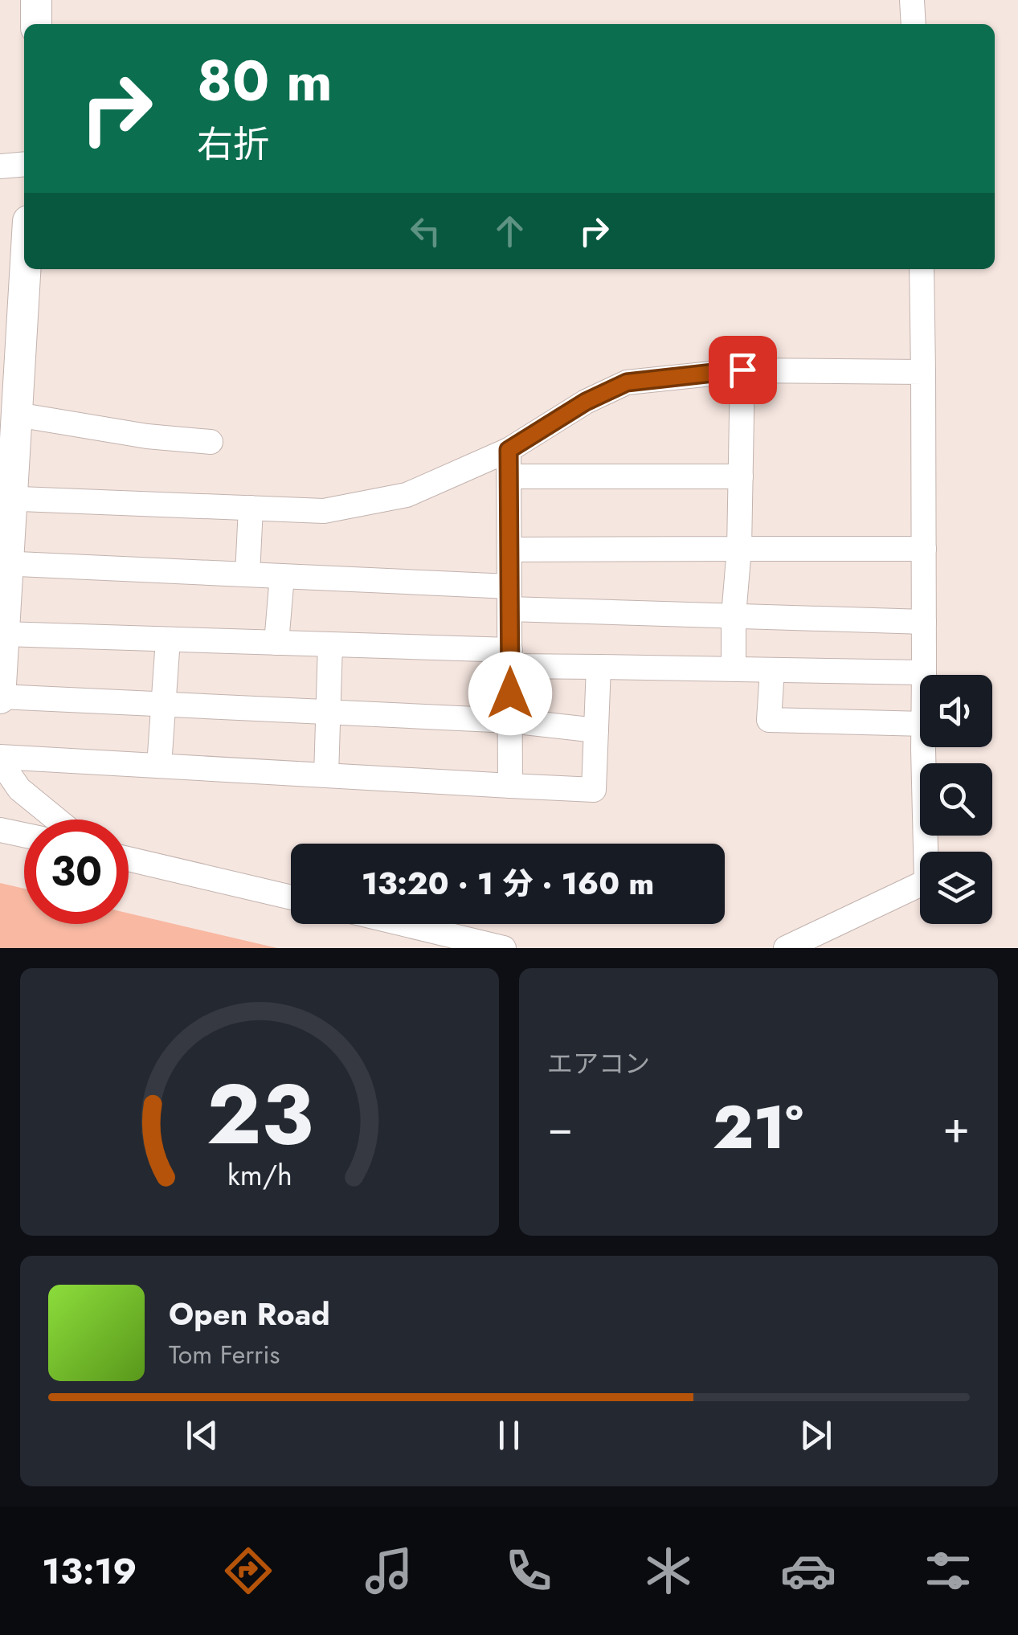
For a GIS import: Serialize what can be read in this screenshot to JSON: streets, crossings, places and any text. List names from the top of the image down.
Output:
{
  "page": {
    "turn": ["80 m", "右折"],
    "limit": "30",
    "trip": "13:20 · 1 分 · 160 m",
    "tile": "エアコン",
    "heat": ["−", "21°", "+"],
    "song": ["Open Road", "Tom Ferris"],
    "tabs": "13:19",
    "gauge": ["23", "km/h"]
  }
}
